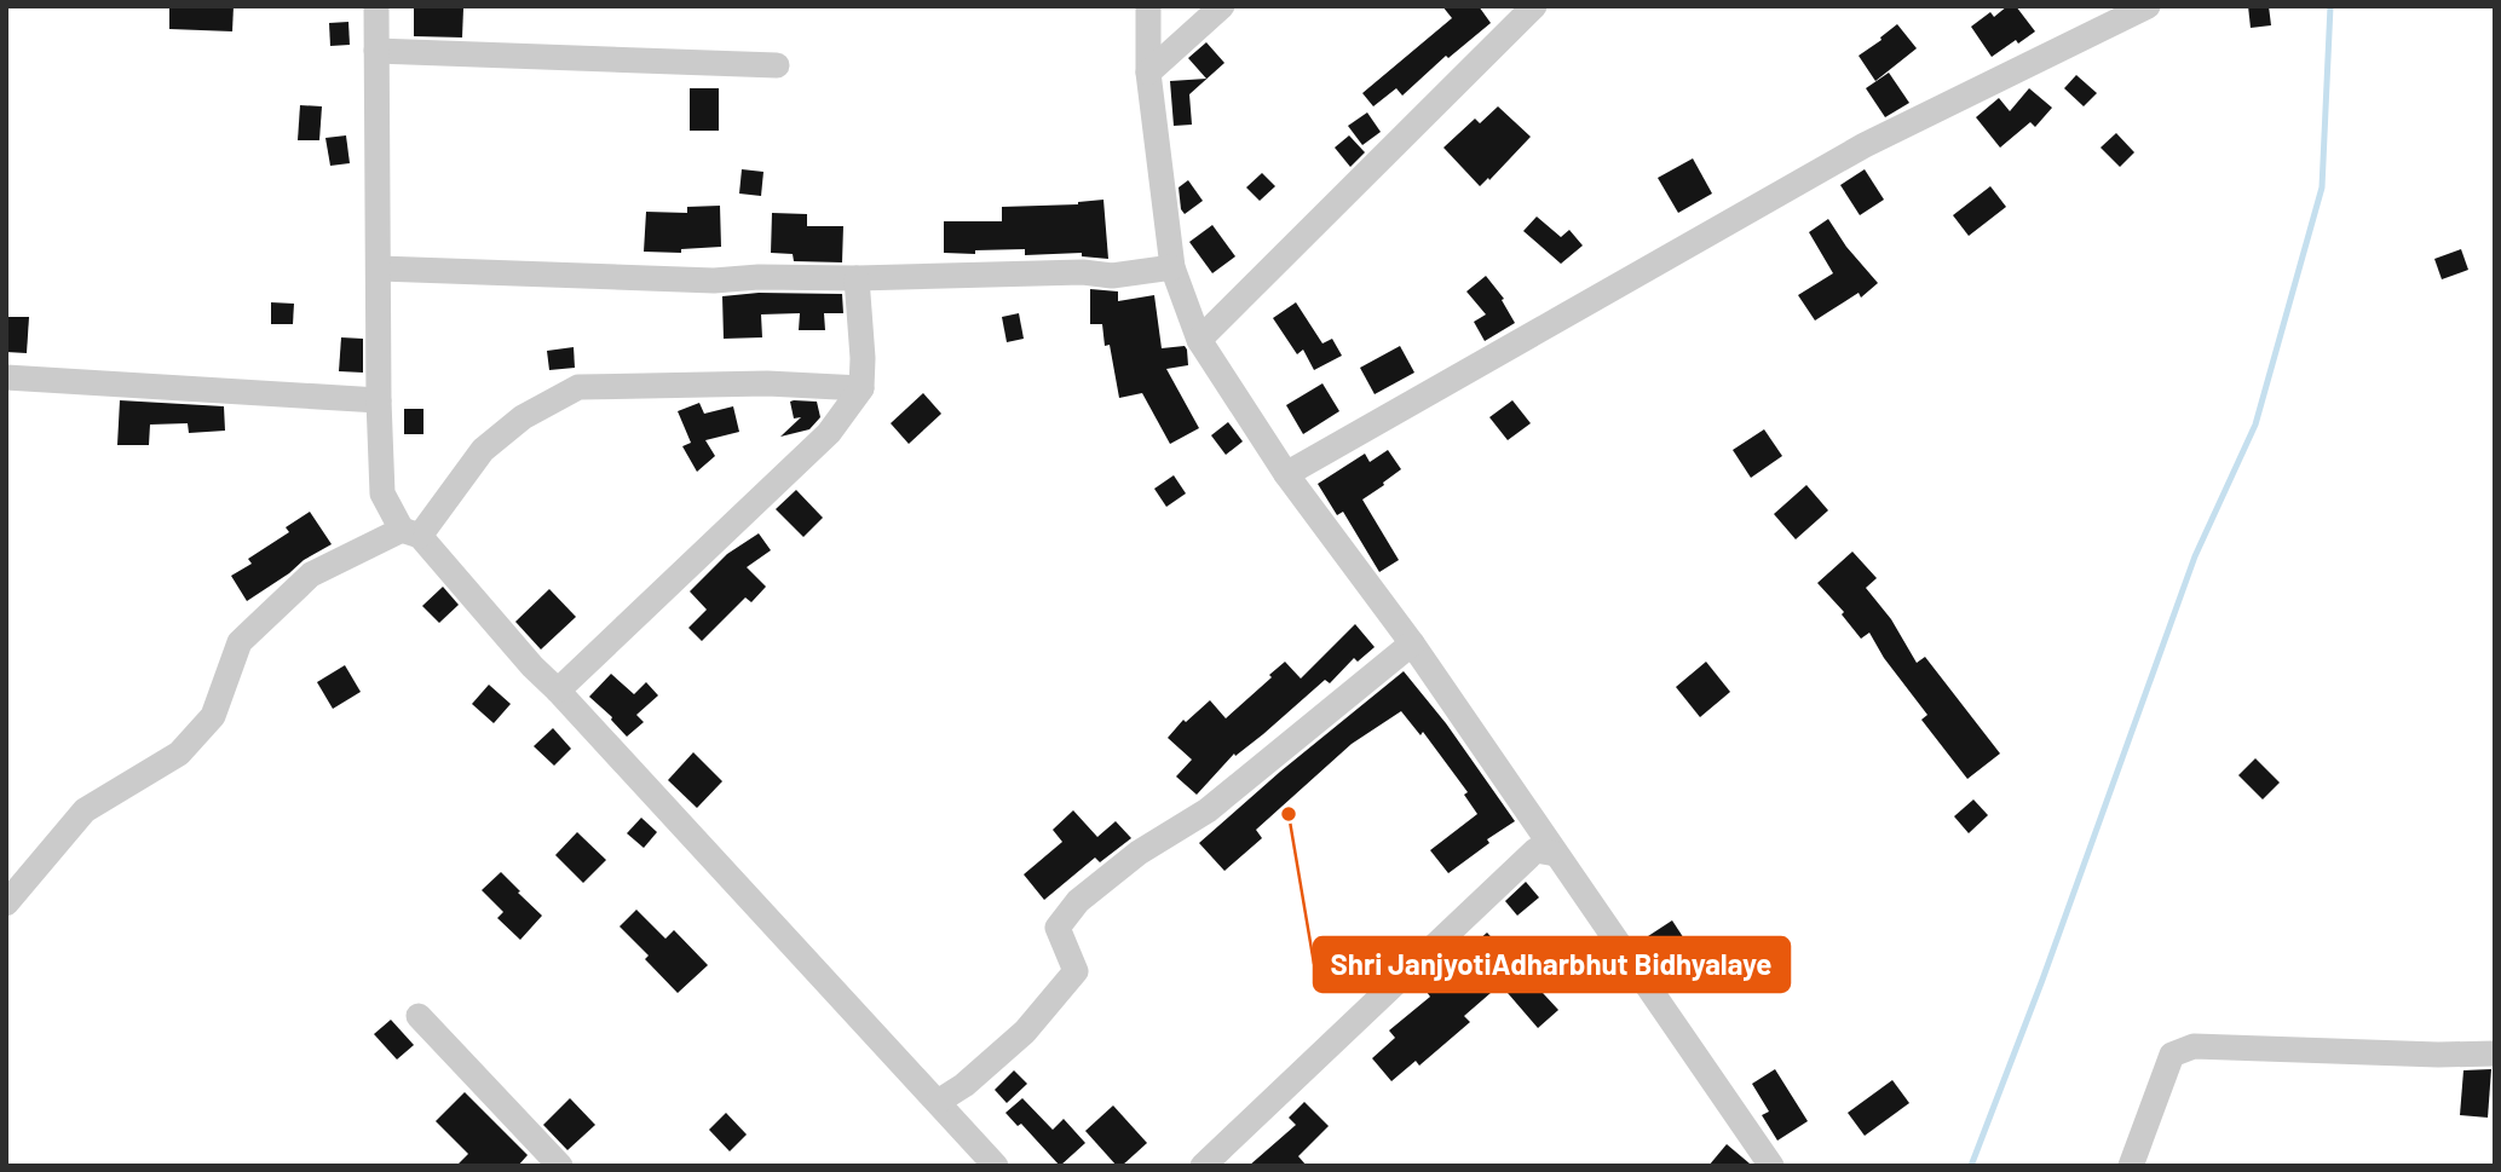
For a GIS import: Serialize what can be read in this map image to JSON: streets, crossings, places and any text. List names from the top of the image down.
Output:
{
  "places": ["Shri JanjyotiAdharbhut Bidhyalaye"]
}
